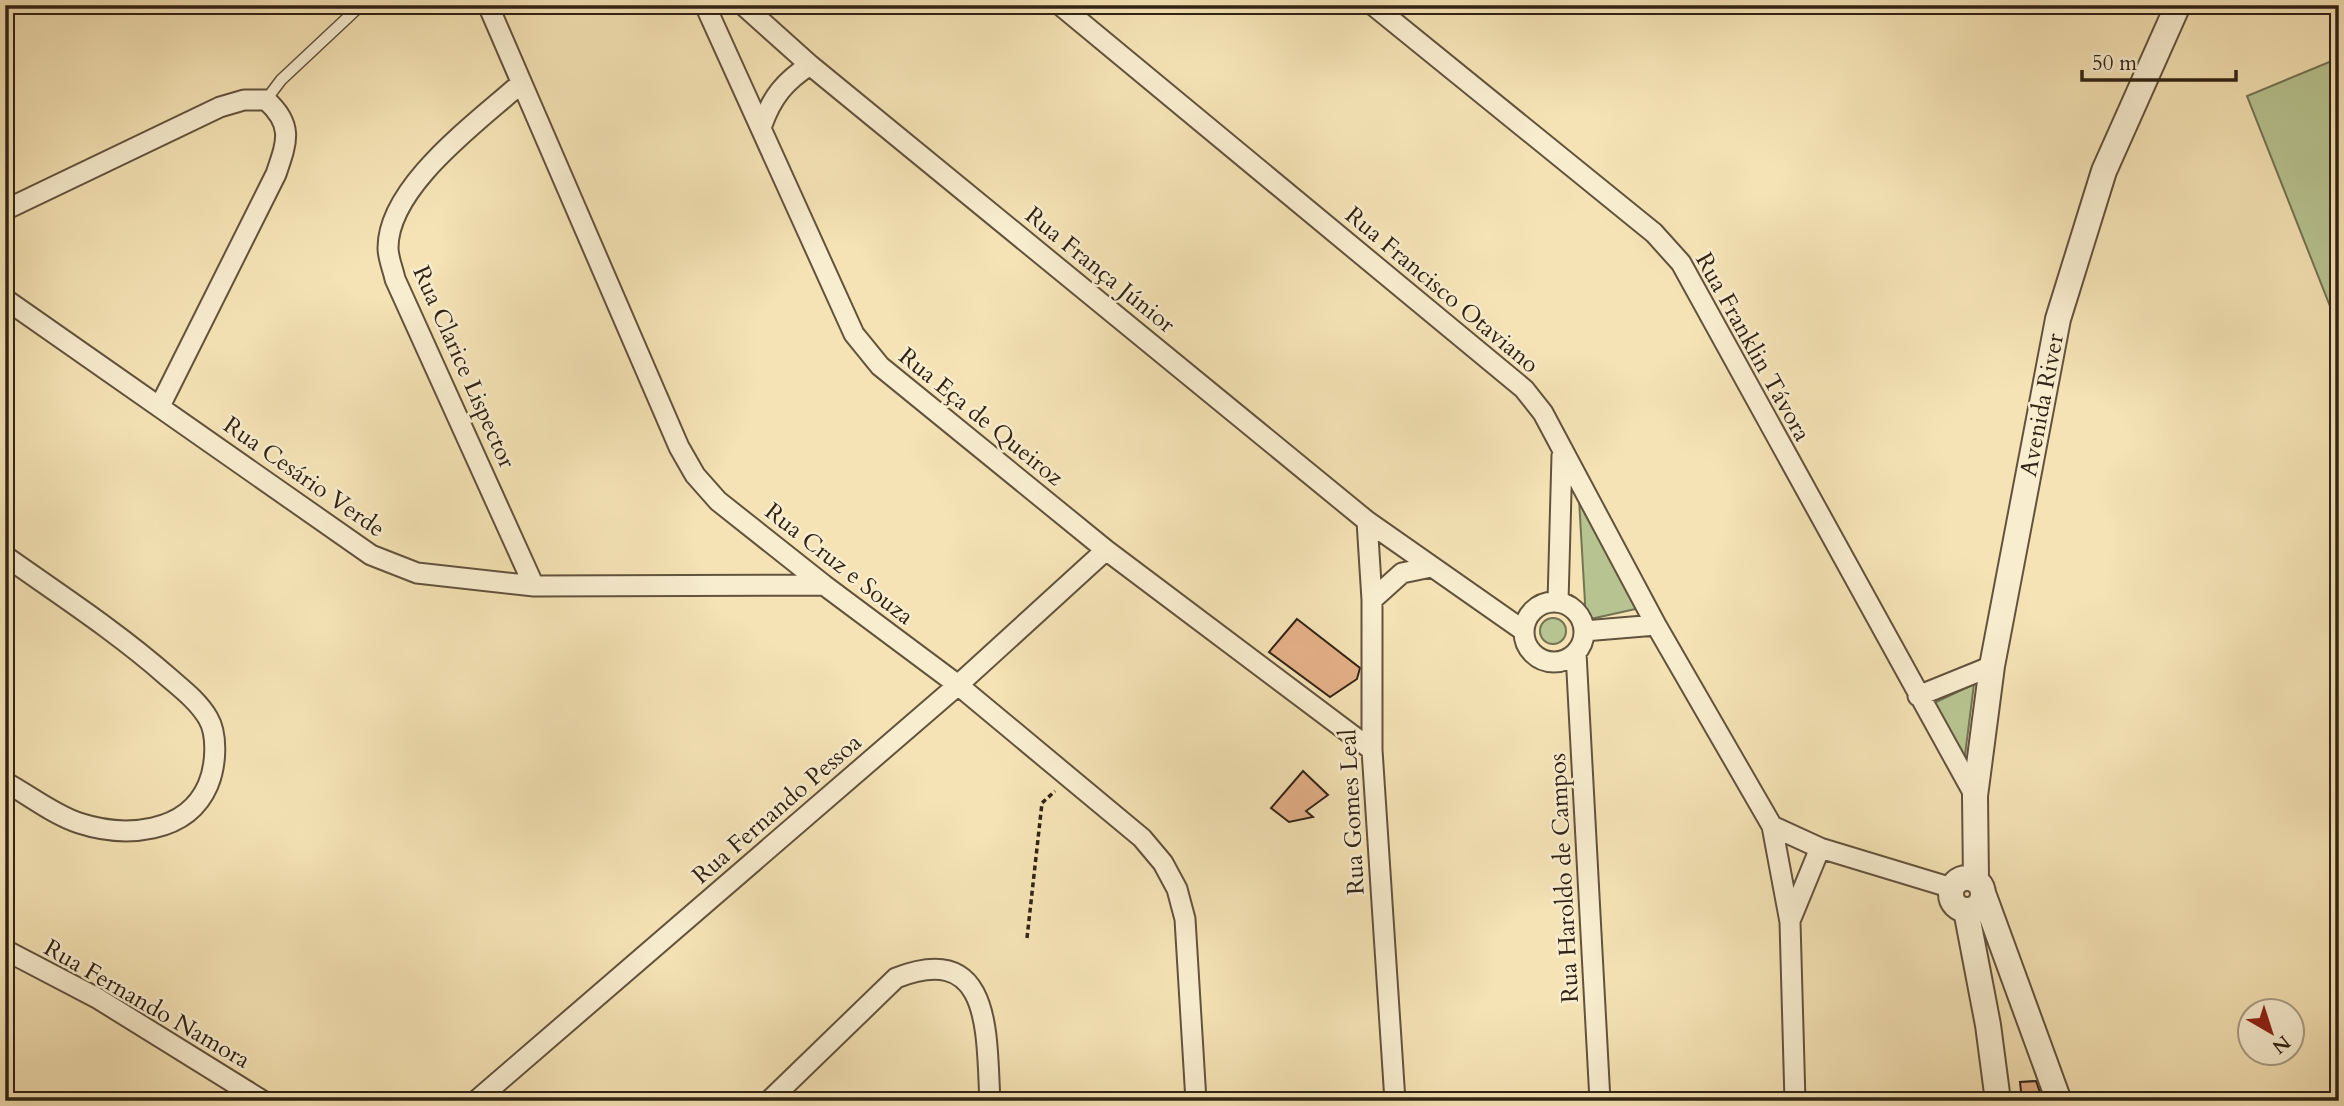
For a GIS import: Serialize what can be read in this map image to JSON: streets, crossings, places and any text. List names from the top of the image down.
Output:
{
  "streets": {
    "street": [
      "Rua França Júnior",
      "Rua Francisco Otaviano",
      "Rua Franklin Távora",
      "Rua Clarice Lispector",
      "Avenida River",
      "Rua Eça de Queiroz",
      "Rua Cesário Verde",
      "Rua Cruz e Souza",
      "Rua Fernando Pessoa",
      "Rua Gomes Leal",
      "Rua Haroldo de Campos",
      "Rua Fernando Namora"
    ]
  },
  "crossings": [
    ["Rua França Júnior", "Rua Gomes Leal"],
    ["Rua França Júnior", "Rua Haroldo de Campos"],
    ["Rua Franklin Távora", "Avenida River"],
    ["Rua Clarice Lispector", "Rua Cesário Verde"],
    ["Rua Clarice Lispector", "Rua Cruz e Souza"],
    ["Rua Eça de Queiroz", "Rua Fernando Pessoa"],
    ["Rua Eça de Queiroz", "Rua Gomes Leal"],
    ["Rua Cesário Verde", "Rua Cruz e Souza"],
    ["Rua Cruz e Souza", "Rua Fernando Pessoa"]
  ],
  "scale_bar": "50 m",
  "north": "bottom right"
}
